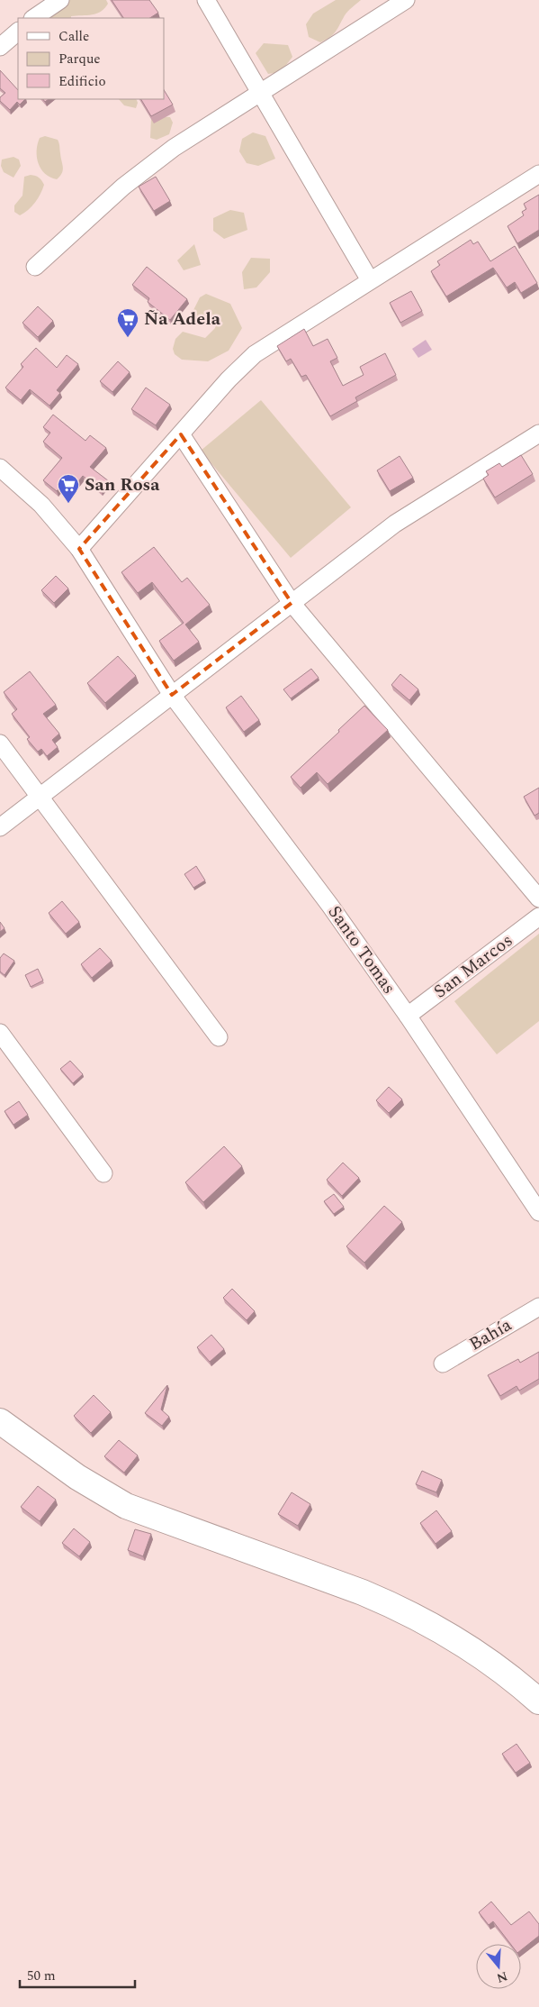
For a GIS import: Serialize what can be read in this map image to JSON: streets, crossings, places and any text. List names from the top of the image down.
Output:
{
  "streets": {
    "street": ["Santo Tomas", "San Marcos", "Bahía"]
  },
  "crossings": [
    ["Santo Tomas", "San Marcos"]
  ],
  "places": {
    "supermarket": ["Ña Adela", "San Rosa"]
  },
  "legend": ["Calle", "Parque", "Edificio"],
  "scale_bar": "50 m",
  "north": "bottom"
}
